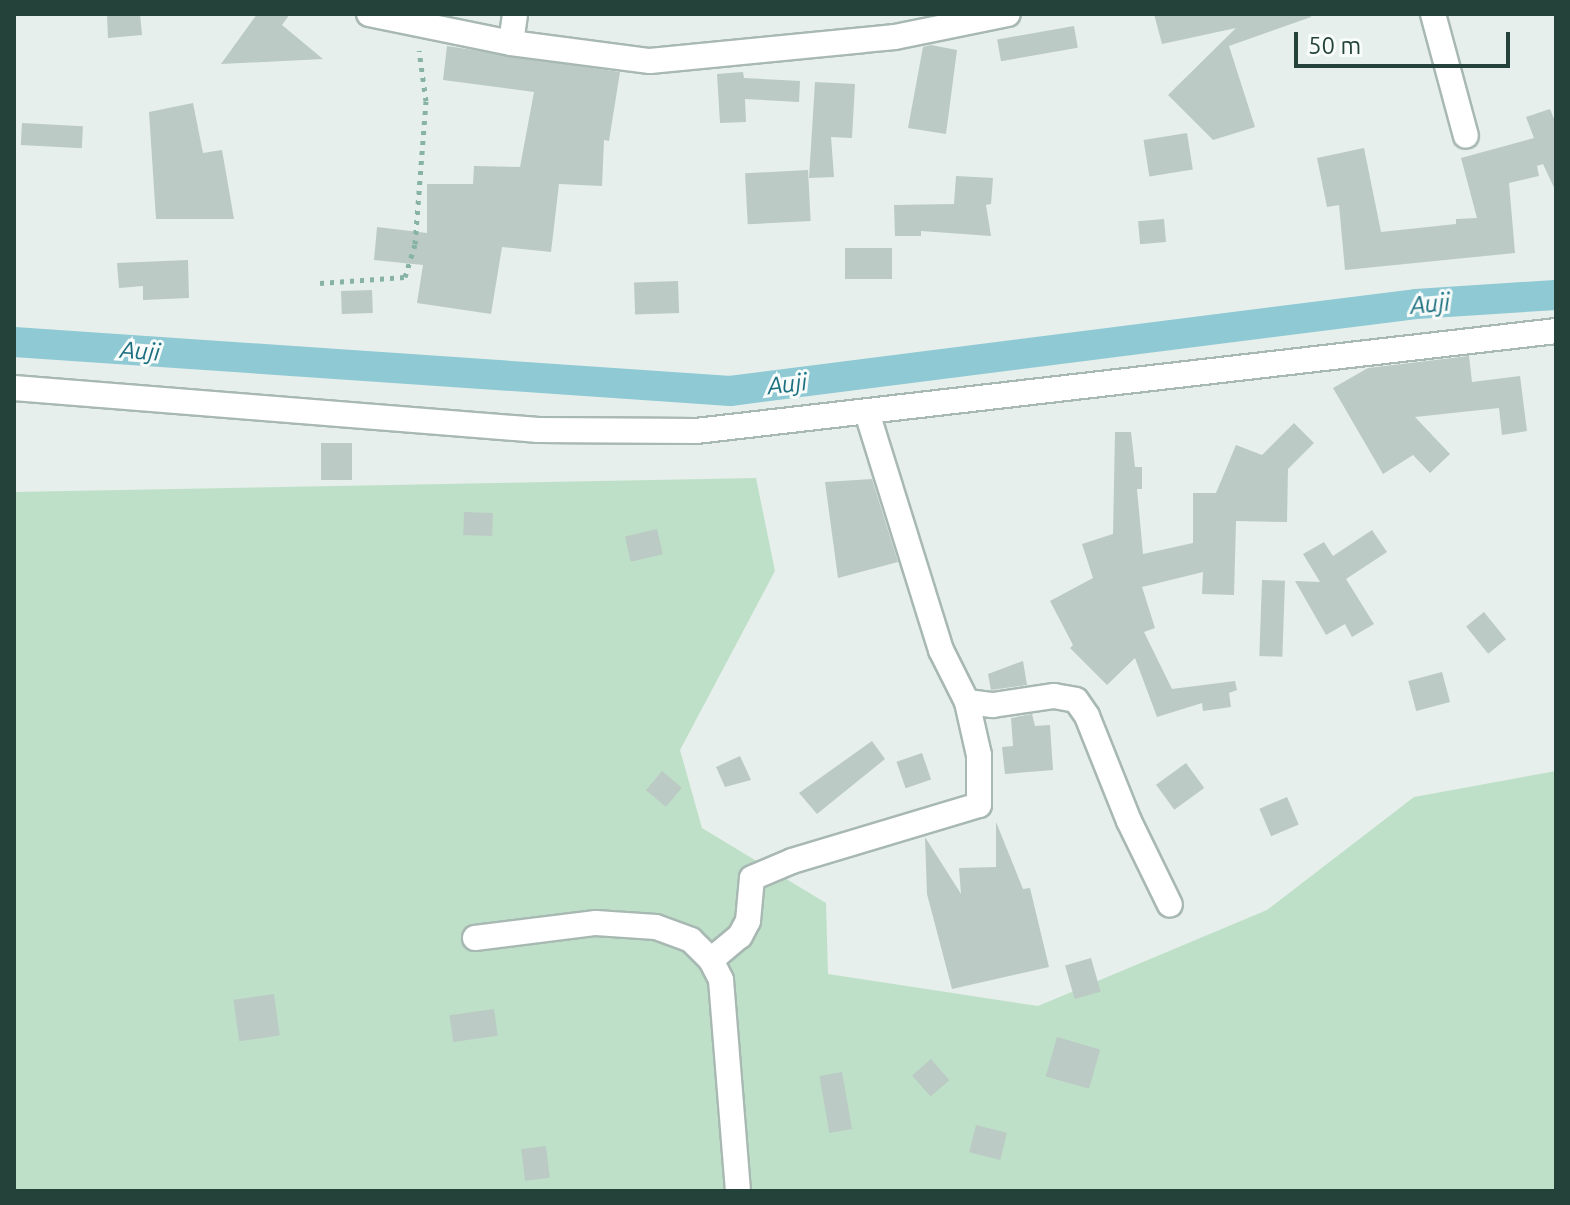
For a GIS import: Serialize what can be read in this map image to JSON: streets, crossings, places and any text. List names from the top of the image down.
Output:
{
  "water": ["Auji"],
  "scale_bar": "50 m"
}
